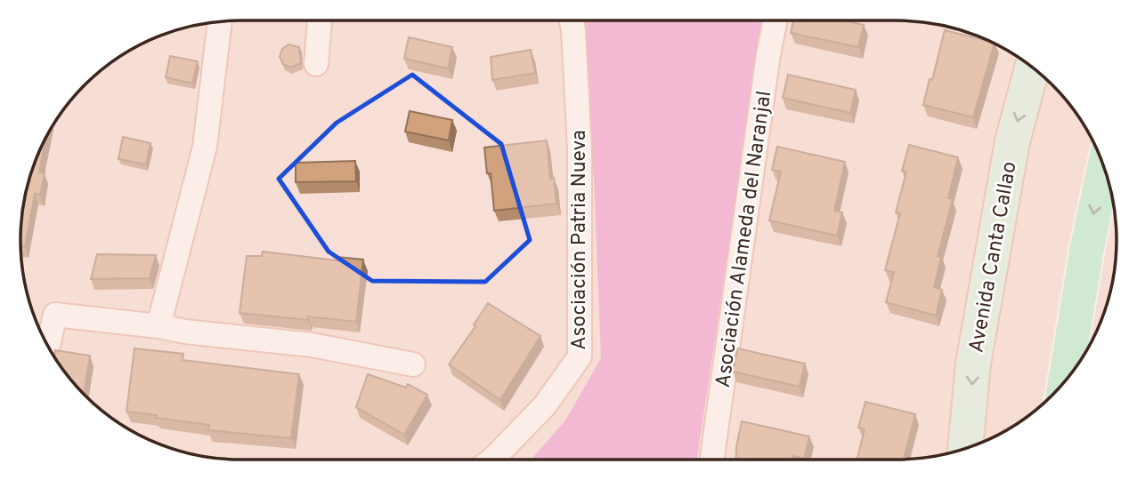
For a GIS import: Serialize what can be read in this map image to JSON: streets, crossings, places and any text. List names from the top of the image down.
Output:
{
  "streets": {
    "street": ["Asociación Alameda del Naranjal", "Asociación Patria Nueva", "Avenida Canta Callao"]
  },
  "one_way": ["Avenida Canta Callao"]
}
